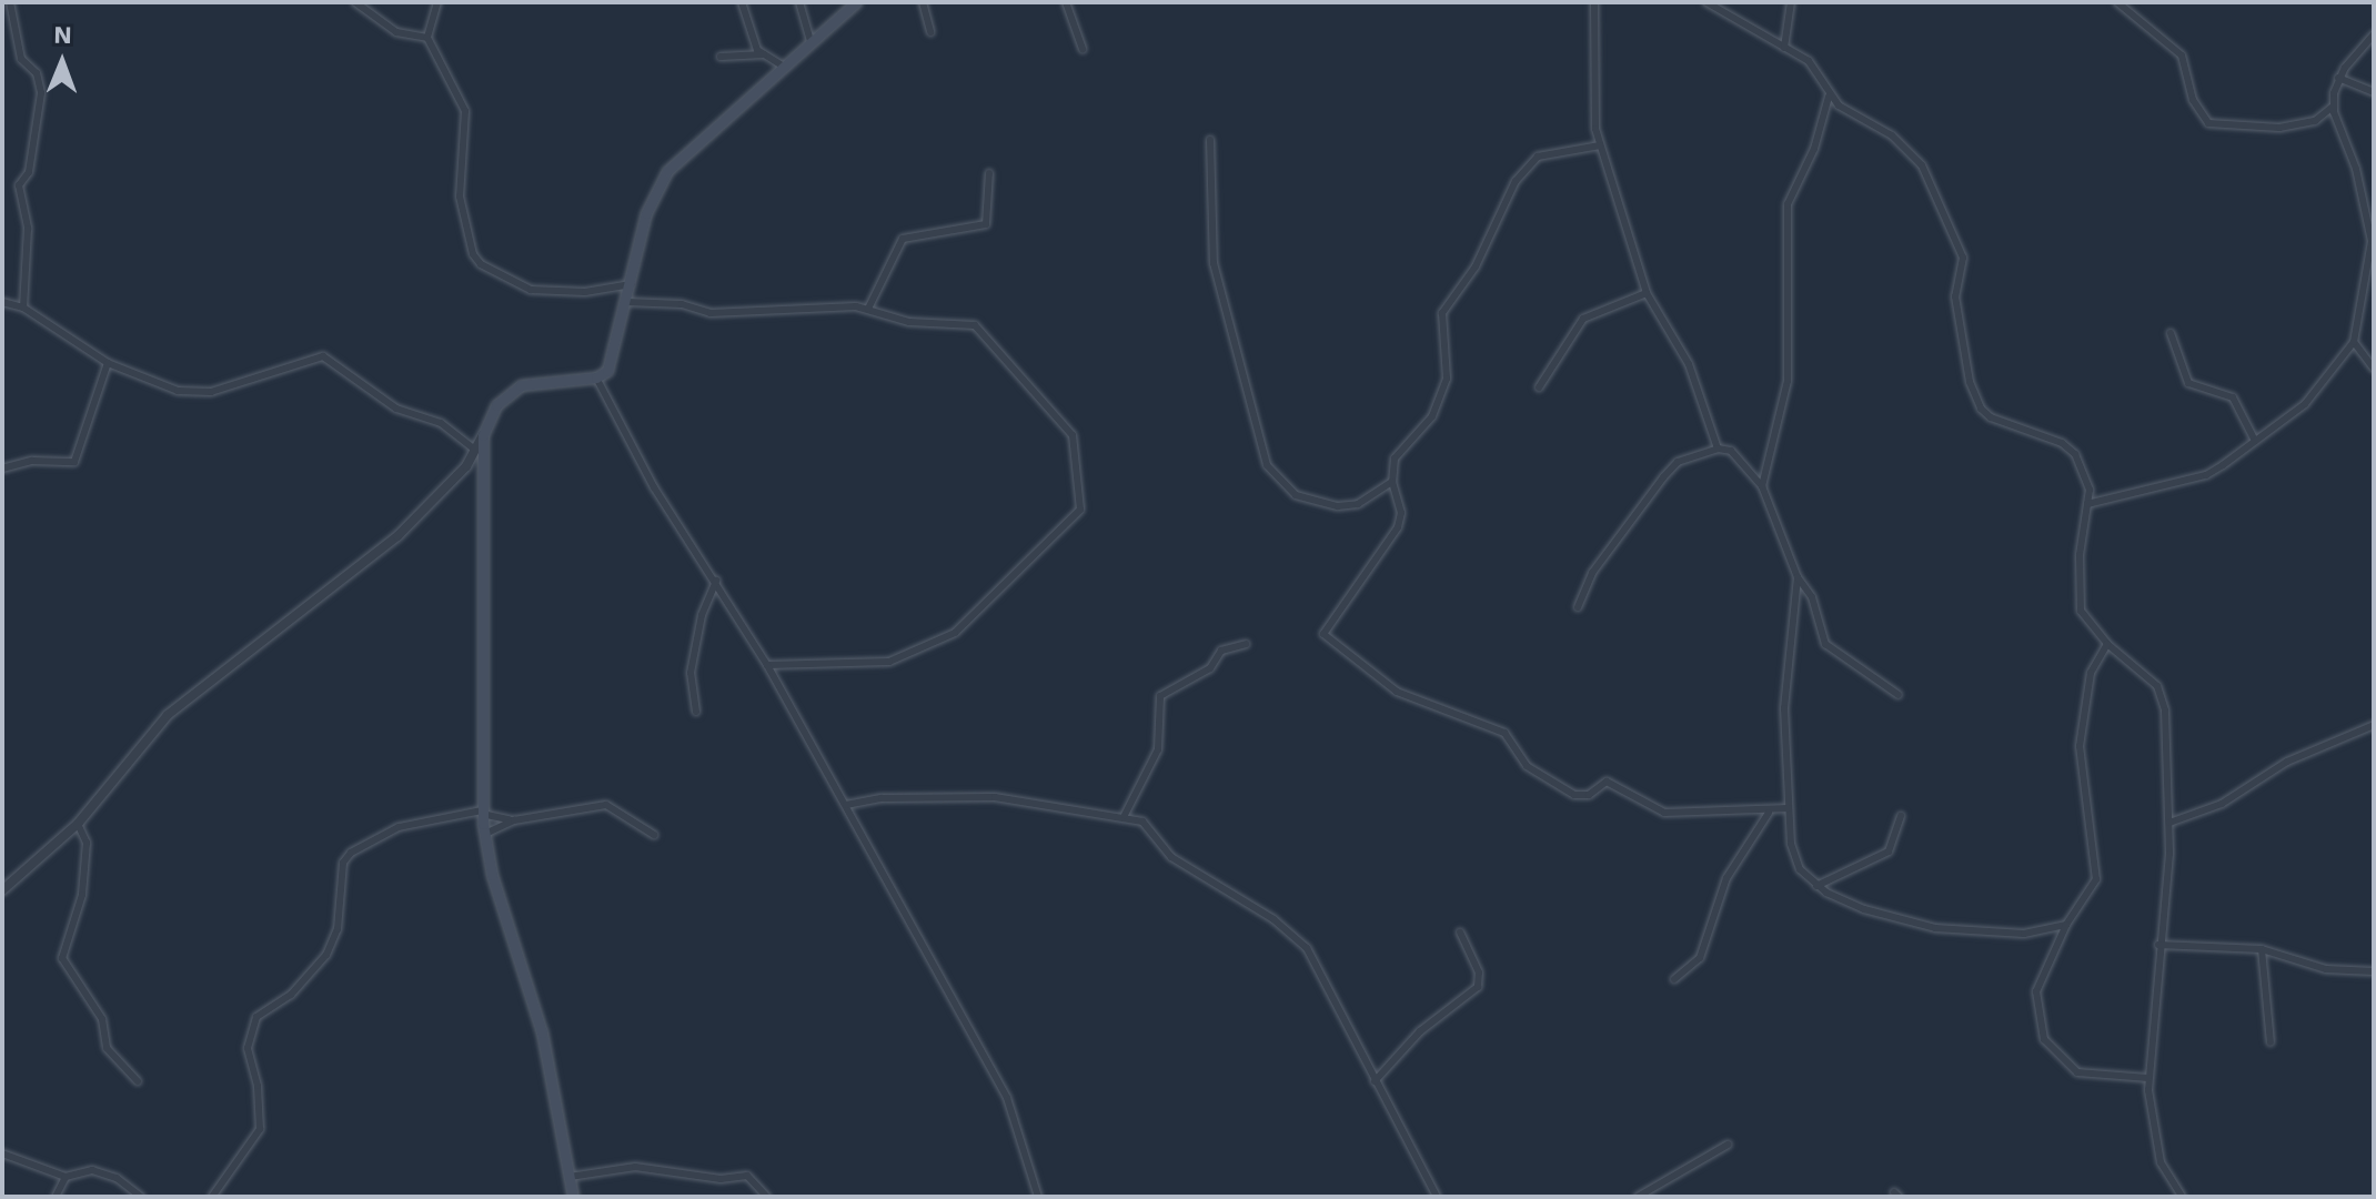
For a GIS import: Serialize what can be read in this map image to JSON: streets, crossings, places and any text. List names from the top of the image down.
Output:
{
  "north": "top"
}
